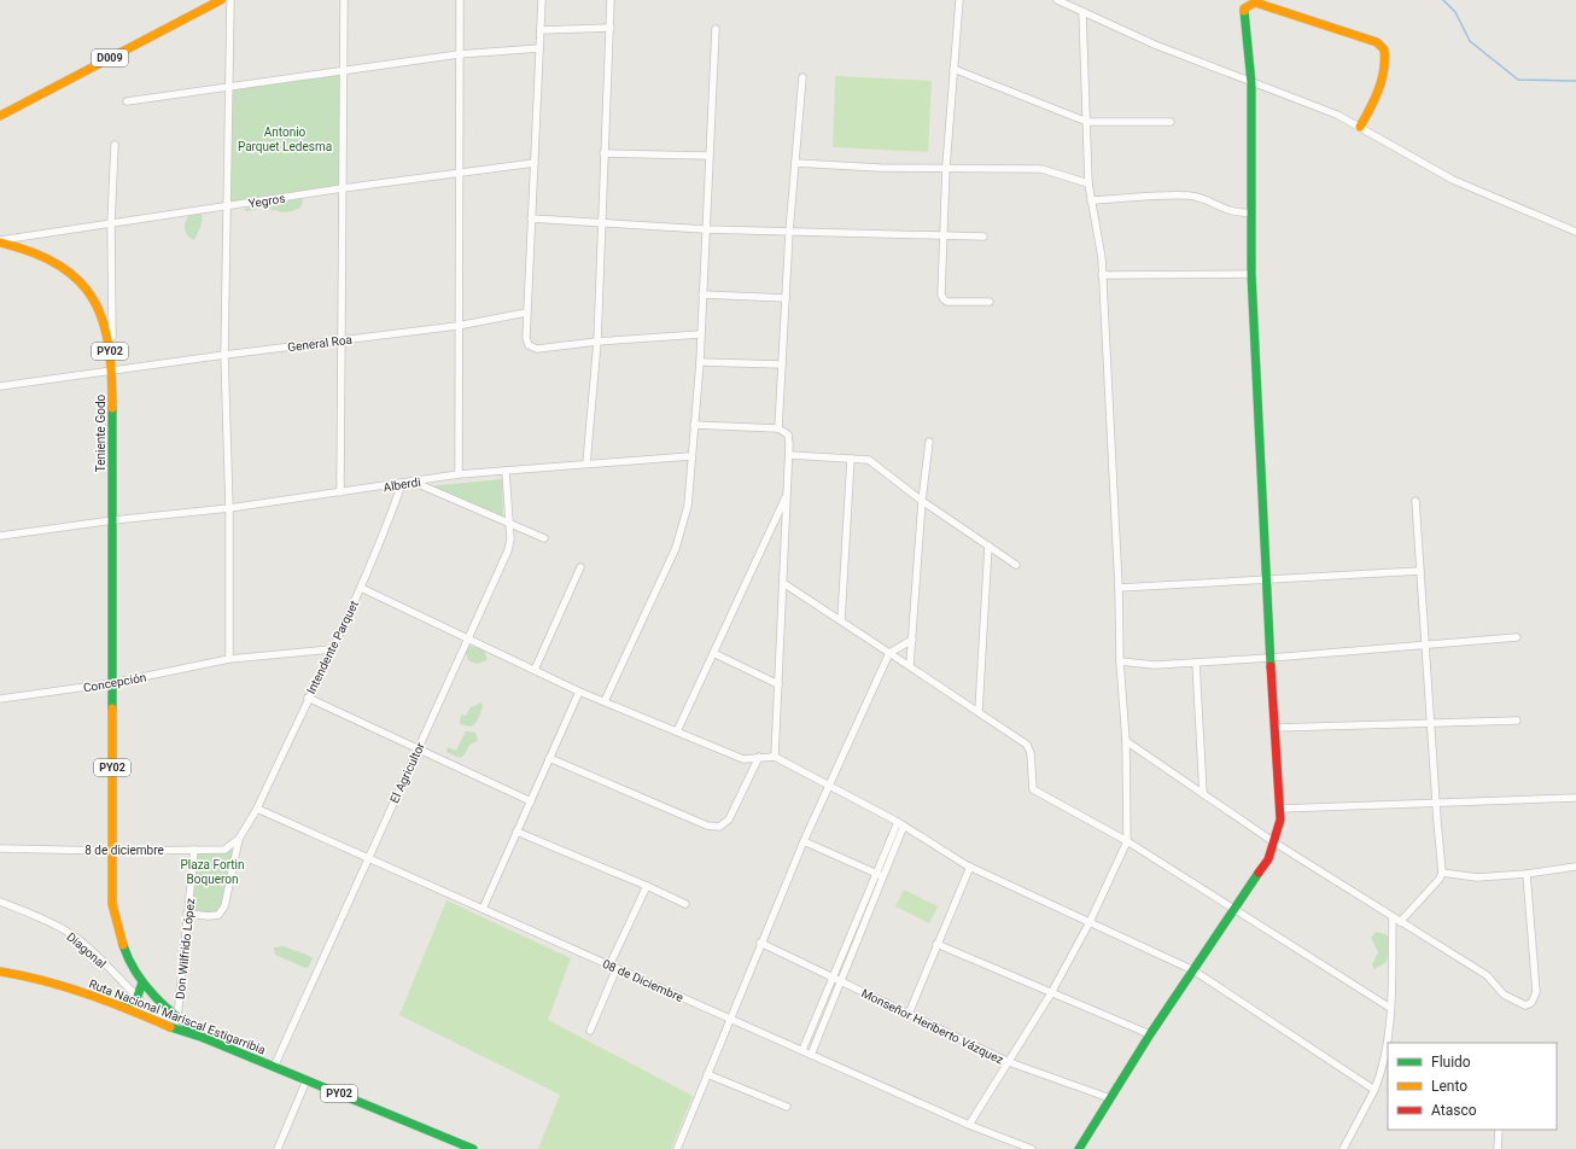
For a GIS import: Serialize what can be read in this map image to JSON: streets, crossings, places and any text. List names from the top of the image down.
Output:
{
  "streets": {
    "main road": [
      "D009",
      "PY02",
      "Teniente Godo",
      "Ruta Nacional Mariscal Estigarribia"
    ],
    "street": [
      "Yegros",
      "General Roa",
      "Alberdi",
      "Intendente Parquet",
      "Concepción",
      "El Agricultor",
      "8 de diciembre",
      "Don Wilfrido López",
      "Diagonal",
      "08 de Diciembre",
      "Monseñor Heriberto Vázquez"
    ]
  },
  "crossings": [
    ["Yegros", "Teniente Godo"],
    ["General Roa", "Teniente Godo"],
    ["PY02", "Teniente Godo"],
    ["PY02", "Concepción"],
    ["PY02", "8 de diciembre"],
    ["PY02", "Don Wilfrido López"],
    ["PY02", "Ruta Nacional Mariscal Estigarribia"],
    ["Teniente Godo", "Alberdi"],
    ["Teniente Godo", "Concepción"],
    ["Alberdi", "Intendente Parquet"],
    ["Alberdi", "El Agricultor"],
    ["Intendente Parquet", "Concepción"],
    ["Intendente Parquet", "08 de Diciembre"],
    ["El Agricultor", "08 de Diciembre"],
    ["El Agricultor", "Ruta Nacional Mariscal Estigarribia"],
    ["8 de diciembre", "Don Wilfrido López"]
  ],
  "parks": ["Antonio Parquet Ledesma", "Plaza Fortin Boqueron"],
  "legend": ["Fluido", "Lento", "Atasco"]
}
